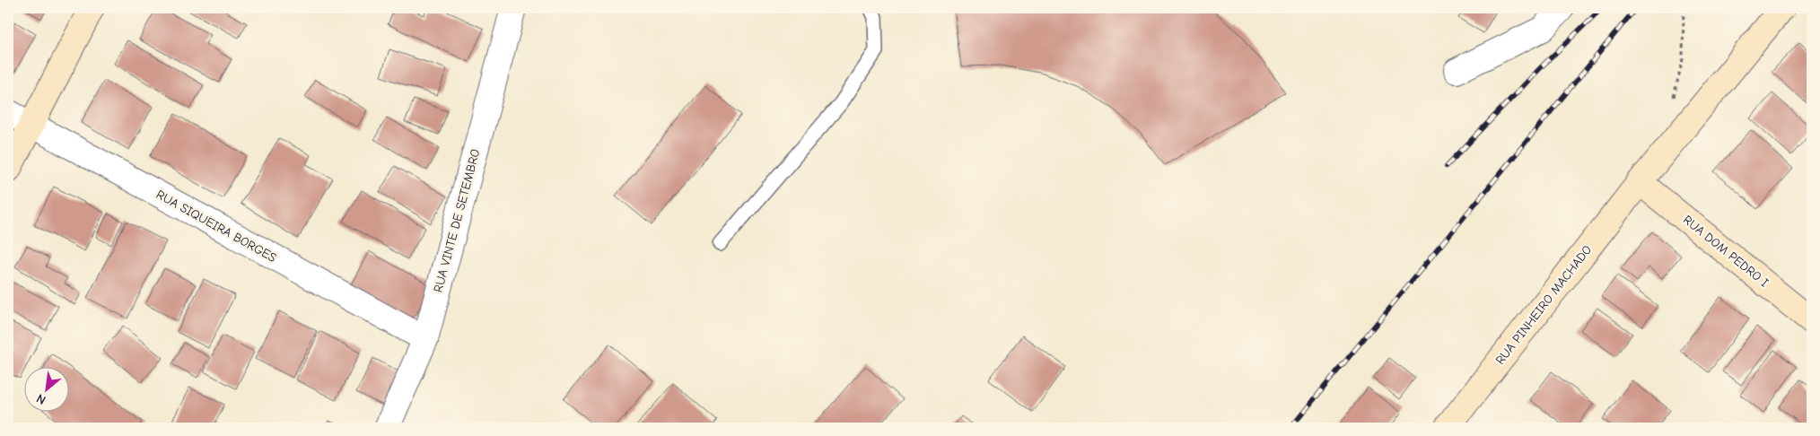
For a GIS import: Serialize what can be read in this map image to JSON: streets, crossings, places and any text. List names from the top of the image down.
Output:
{
  "streets": {
    "main road": ["RUA DOM PEDRO I", "RUA PINHEIRO MACHADO"],
    "street": ["RUA VINTE DE SETEMBRO", "RUA SIQUEIRA BORGES"]
  },
  "crossings": [
    ["RUA VINTE DE SETEMBRO", "RUA SIQUEIRA BORGES"],
    ["RUA DOM PEDRO I", "RUA PINHEIRO MACHADO"]
  ],
  "north": "bottom left"
}
